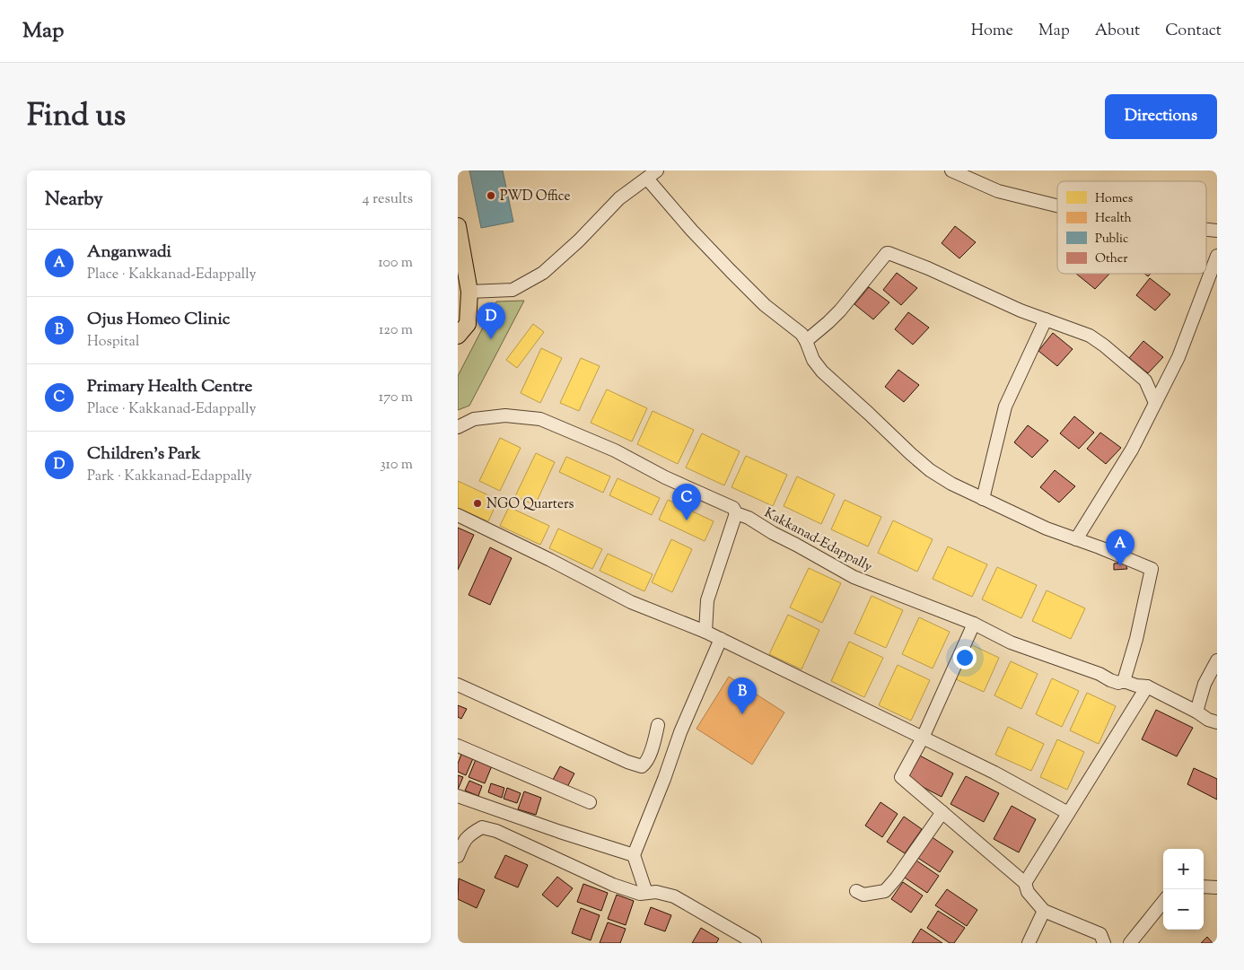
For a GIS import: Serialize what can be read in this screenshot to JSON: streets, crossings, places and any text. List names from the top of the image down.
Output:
{
  "streets": {
    "street": ["Kakkanad-Edappally"]
  },
  "places": ["PWD Office", "NGO Quarters"],
  "legend": [
    "Homes",
    "Health",
    "Public",
    "Other"
  ],
  "page": {
    "header": "Map",
    "nav": [
      "Home",
      "Map",
      "About",
      "Contact"
    ],
    "title": "Find us",
    "buttons": "Directions",
    "heading": ["Nearby", "4 results"],
    "list": [
      {
        "mark": "A",
        "name": "Anganwadi",
        "note": "Place · Kakkanad-Edappally",
        "value": "100 m"
      },
      {
        "mark": "B",
        "name": "Ojus Homeo Clinic",
        "note": "Hospital",
        "value": "120 m"
      },
      {
        "mark": "C",
        "name": "Primary Health Centre",
        "note": "Place · Kakkanad-Edappally",
        "value": "170 m"
      },
      {
        "mark": "D",
        "name": "Children's Park",
        "note": "Park · Kakkanad-Edappally",
        "value": "310 m"
      }
    ],
    "pins": [
      "D",
      "C",
      "A",
      "B"
    ],
    "map_buttons": ["+", "−"]
  }
}
